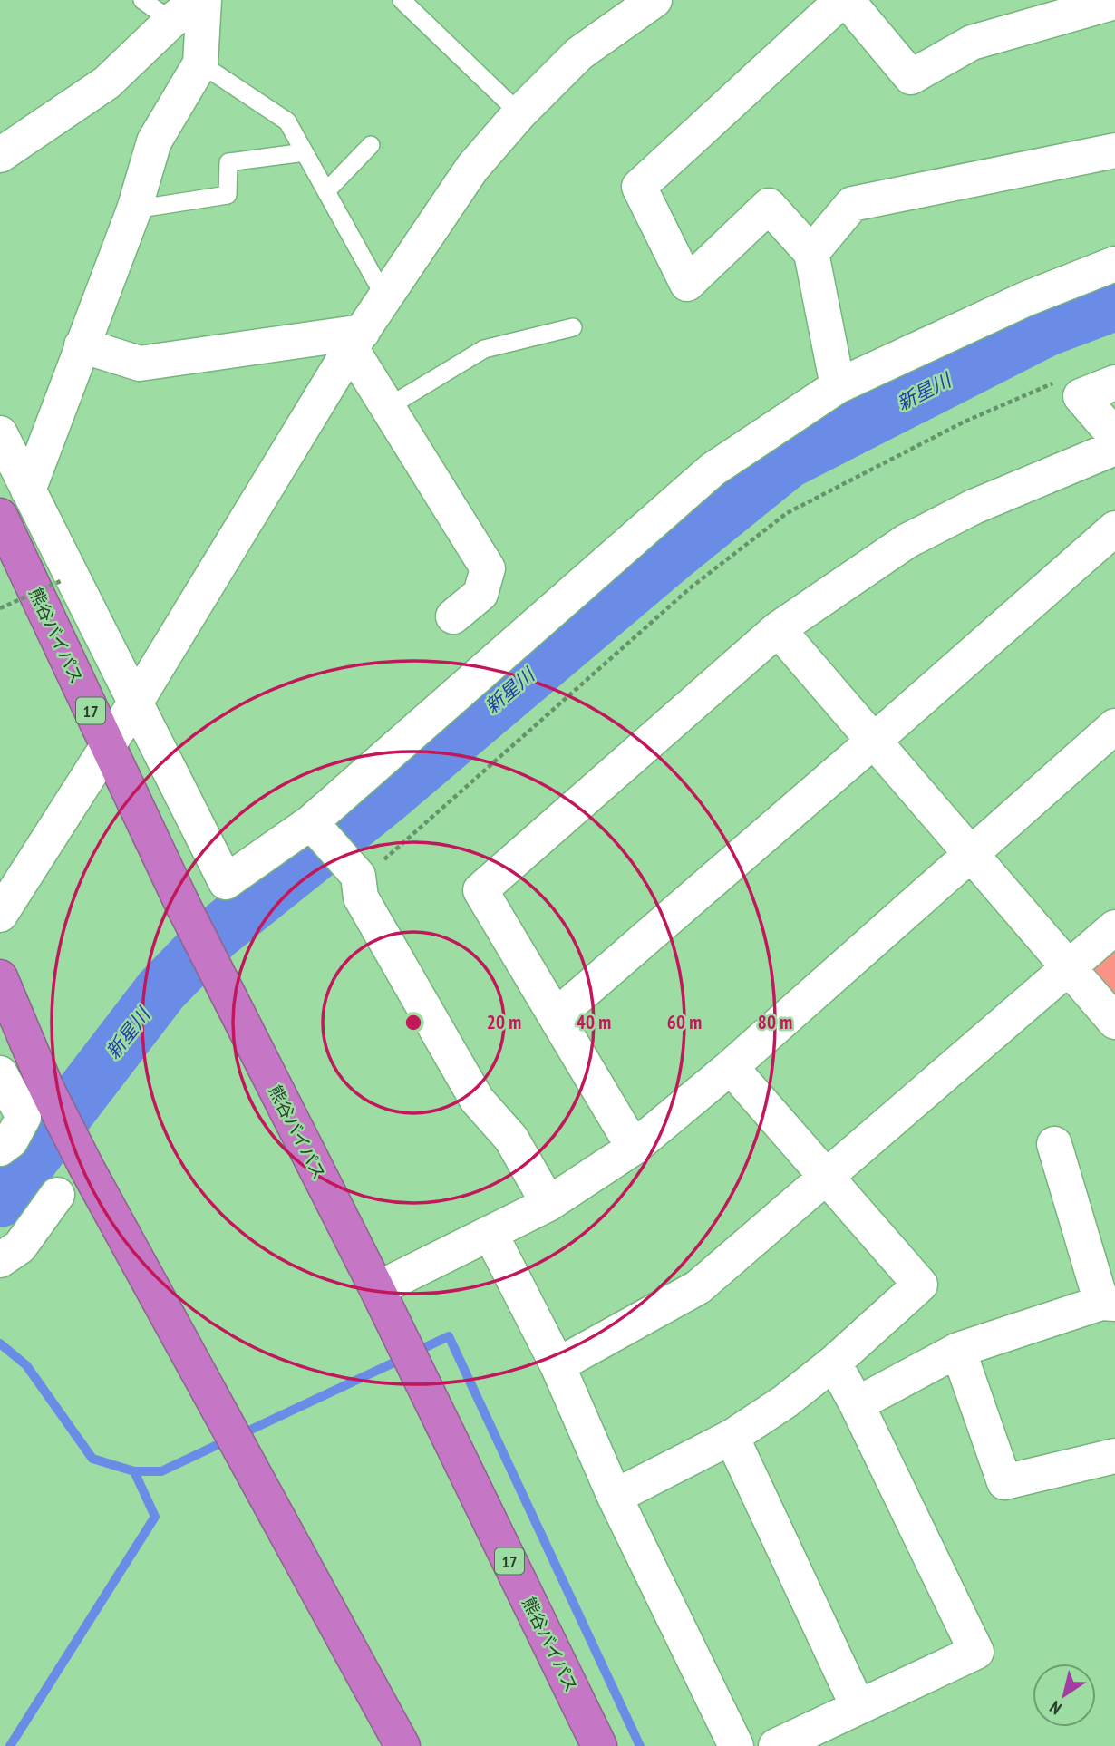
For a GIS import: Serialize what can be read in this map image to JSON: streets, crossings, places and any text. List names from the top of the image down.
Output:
{
  "streets": {
    "highway": ["熊谷バイパス", "17"]
  },
  "water": ["新星川"],
  "north": "bottom left",
  "rings": [
    "20 m",
    "40 m",
    "60 m",
    "80 m"
  ]
}
